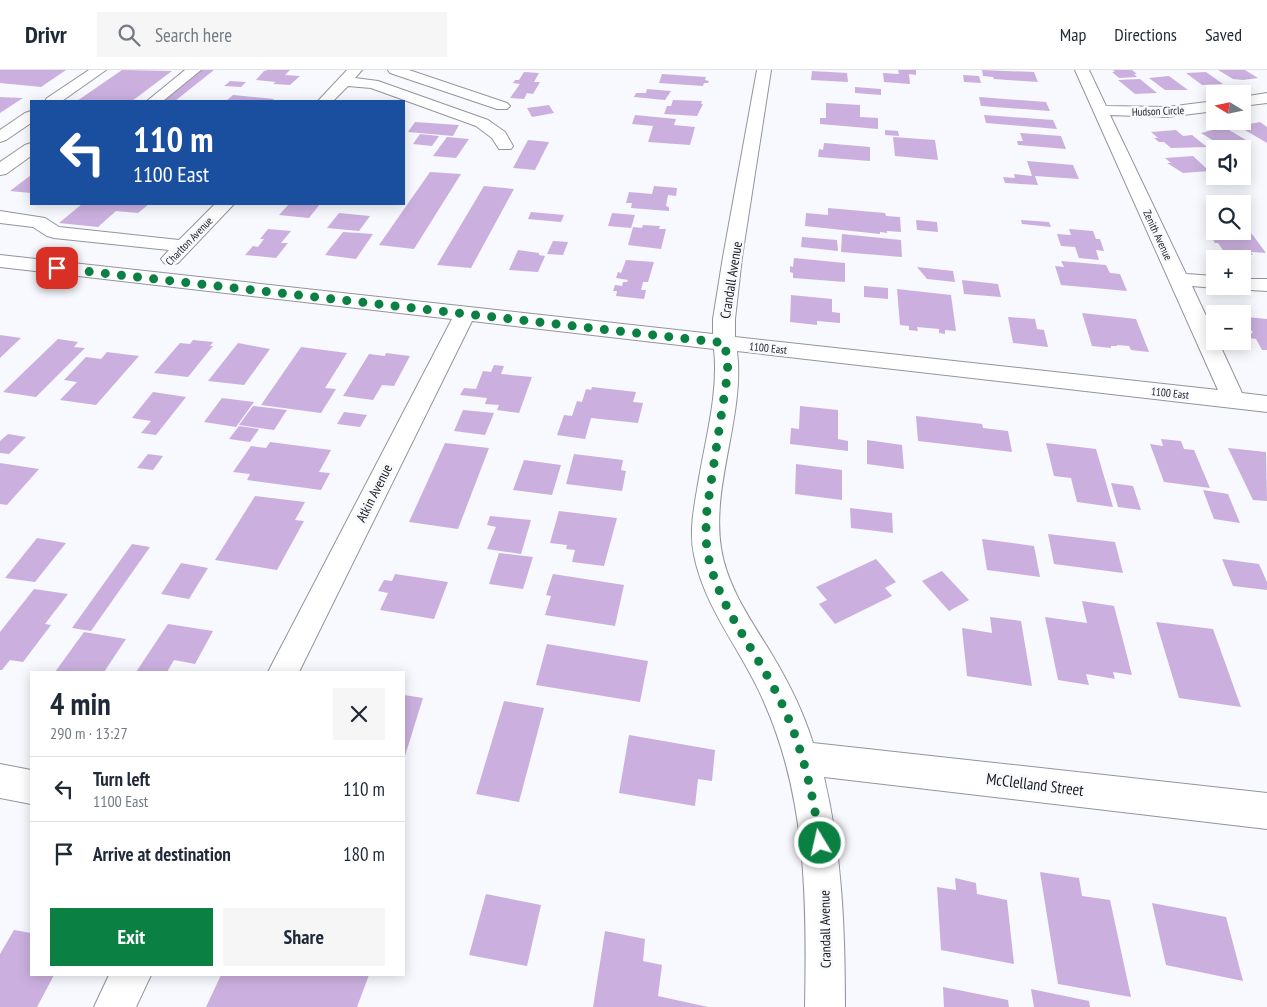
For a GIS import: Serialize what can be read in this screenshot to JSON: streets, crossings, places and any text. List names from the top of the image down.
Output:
{
  "streets": {
    "street": [
      "Hudson Circle",
      "Zenith Avenue",
      "Charlton Avenue",
      "Crandall Avenue",
      "1100 East",
      "Atkin Avenue",
      "McClelland Street"
    ]
  },
  "crossings": [
    ["Hudson Circle", "Zenith Avenue"],
    ["Zenith Avenue", "1100 East"],
    ["Charlton Avenue", "1100 East"],
    ["Crandall Avenue", "1100 East"],
    ["Crandall Avenue", "McClelland Street"],
    ["1100 East", "Atkin Avenue"]
  ],
  "north": "left",
  "page": {
    "header": "Drivr",
    "search": "Search here",
    "nav": ["Map", "Directions", "Saved"],
    "map_buttons": ["+", "−"],
    "turn": ["110 m", "1100 East"],
    "heading": ["4 min", "290 m · 13:27"],
    "list": [
      {
        "name": "Turn left",
        "note": "1100 East",
        "value": "110 m"
      },
      {
        "name": "Arrive at destination",
        "value": "180 m"
      }
    ],
    "buttons": ["Exit", "Share"]
  }
}
